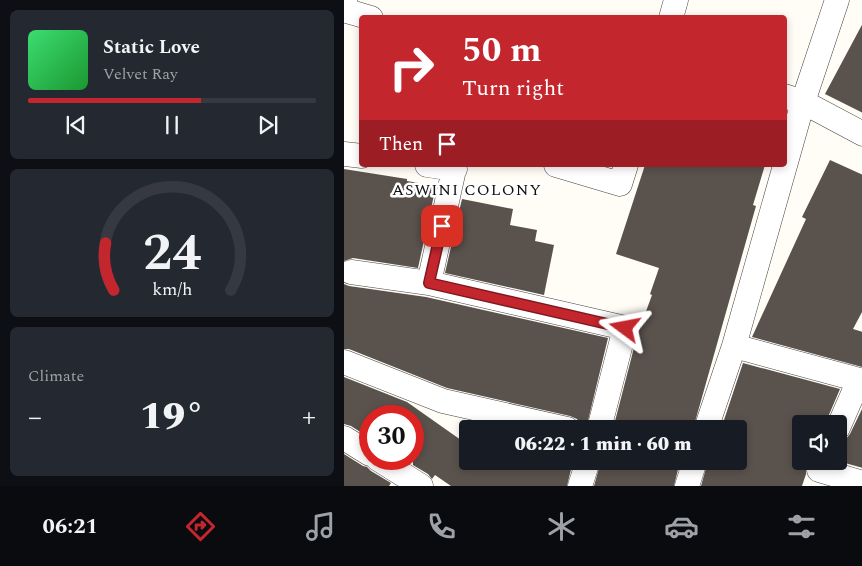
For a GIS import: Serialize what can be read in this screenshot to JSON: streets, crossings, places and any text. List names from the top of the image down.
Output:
{
  "districts": ["ASWINI COLONY"],
  "page": {
    "turn": ["50 m", "Turn right"],
    "song": ["Static Love", "Velvet Ray"],
    "then": "Then",
    "tile": "Climate",
    "heat": ["−", "19°", "+"],
    "limit": "30",
    "trip": "06:22 · 1 min · 60 m",
    "tabs": "06:21",
    "gauge": ["24", "km/h"]
  }
}
